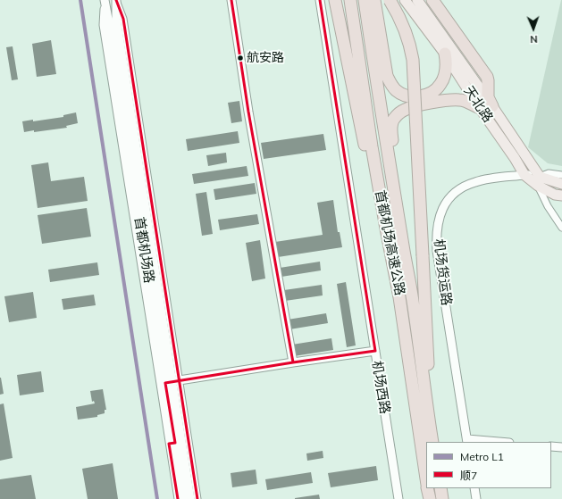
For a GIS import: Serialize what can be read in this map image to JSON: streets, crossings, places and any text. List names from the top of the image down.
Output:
{
  "streets": {
    "highway": ["首都机场高速公路"],
    "main road": ["天北路"],
    "street": ["首都机场路", "机场货运路", "机场西路"]
  },
  "crossings": [
    ["天北路", "机场货运路"]
  ],
  "places": ["航安路"],
  "lines": ["metro line L1", "transit line 顺7"],
  "legend": ["Metro L1", "顺7"],
  "north": "bottom"
}
